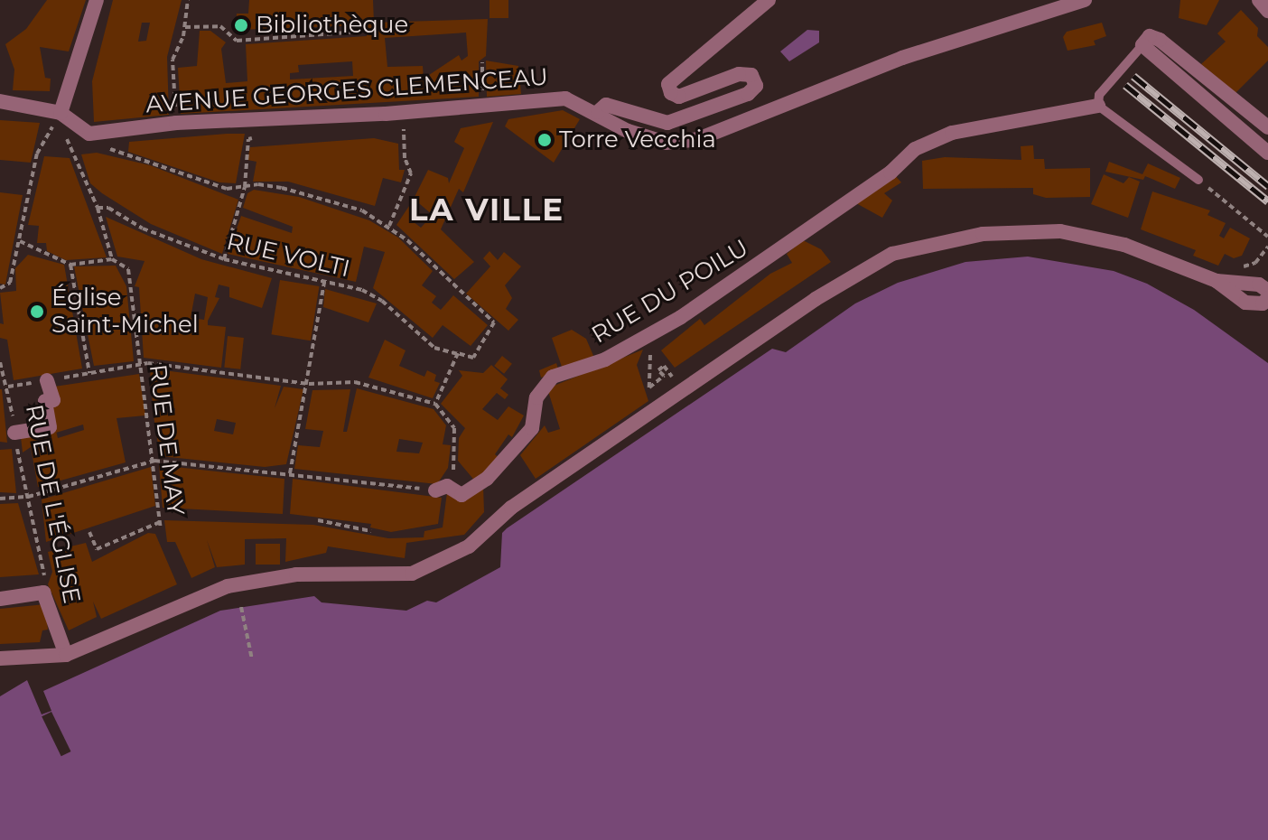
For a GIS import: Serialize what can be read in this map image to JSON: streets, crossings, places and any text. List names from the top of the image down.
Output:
{
  "streets": {
    "street": ["AVENUE GEORGES CLEMENCEAU", "RUE DU POILU", "RUE DE L'ÉGLISE"],
    "path": ["RUE VOLTI", "RUE DE MAY"]
  },
  "crossings": [
    ["AVENUE GEORGES CLEMENCEAU", "RUE DE MAY"],
    ["RUE VOLTI", "RUE DE MAY"]
  ],
  "districts": ["LA VILLE"],
  "places": ["Bibliothèque", "Torre Vecchia", "Église Saint-Michel"]
}
